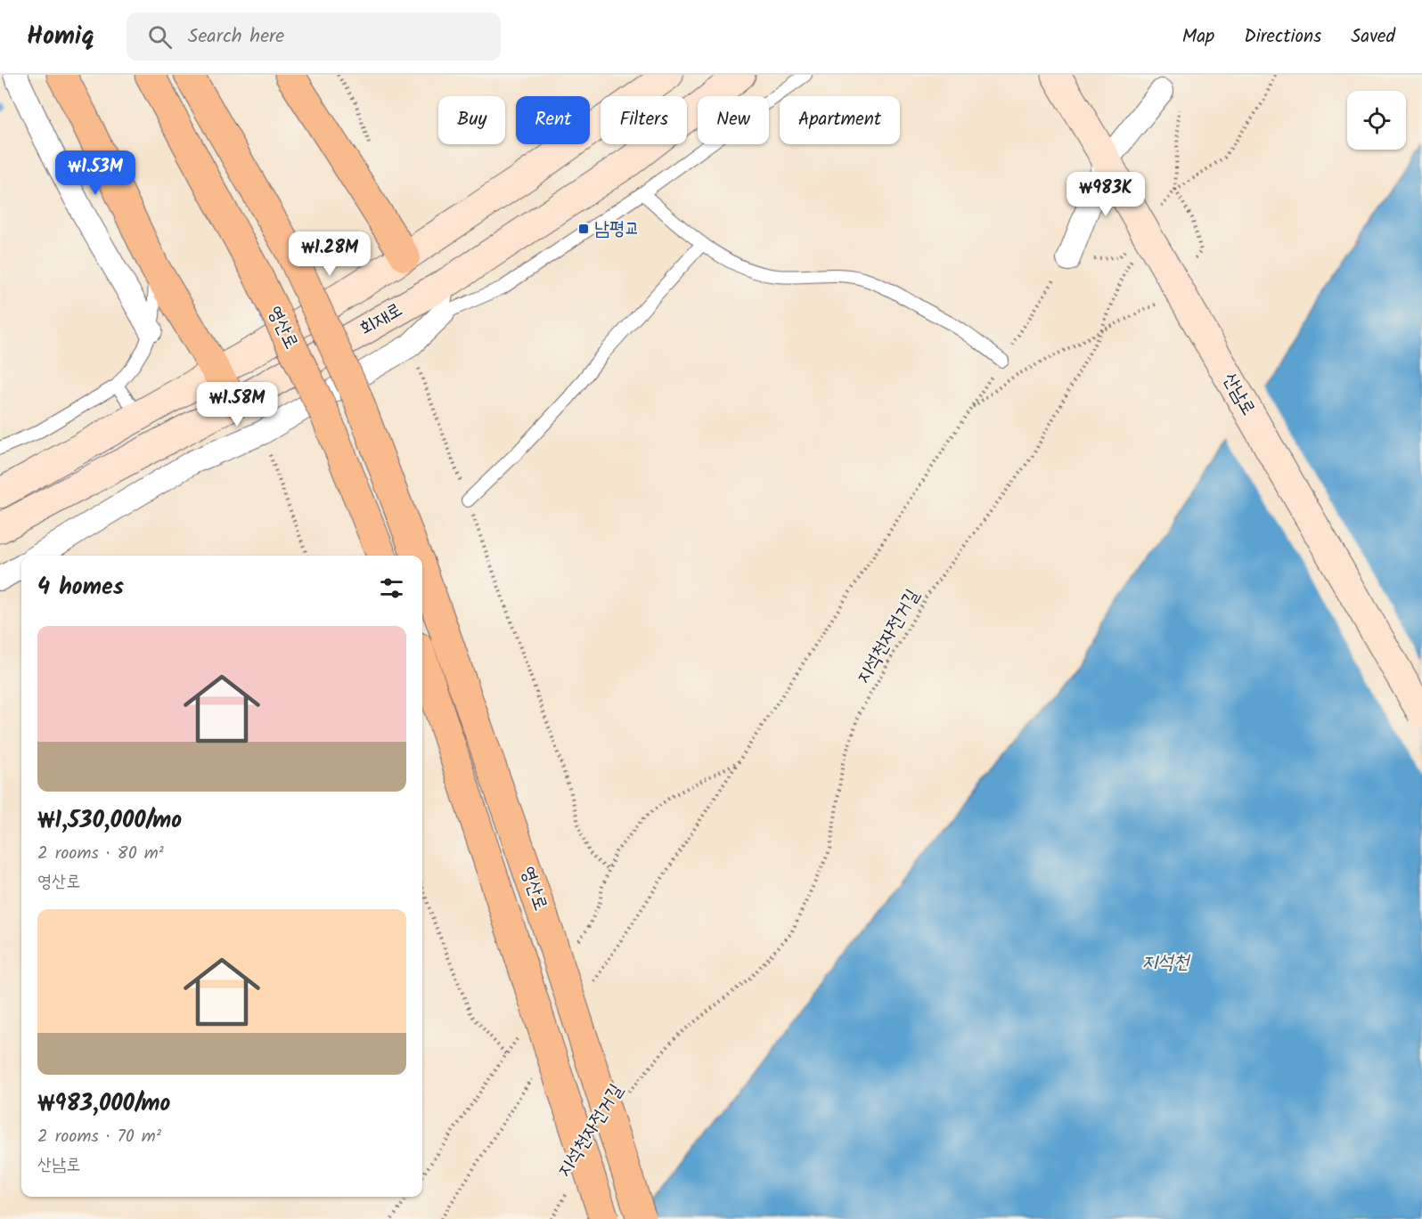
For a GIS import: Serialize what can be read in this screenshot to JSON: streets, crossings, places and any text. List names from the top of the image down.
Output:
{
  "streets": {
    "highway": ["영산로"],
    "main road": ["회재로", "산남로"],
    "path": ["지석천자전거길"]
  },
  "water": ["지석천"],
  "places": {
    "transit": ["남평교"]
  },
  "page": {
    "header": "Homiq",
    "search": "Search here",
    "nav": ["Map", "Directions", "Saved"],
    "chip": [
      "Buy",
      "Rent",
      "Filters",
      "New",
      "Apartment"
    ],
    "price": [
      "₩1.53M",
      "₩983K",
      "₩1.28M",
      "₩1.58M"
    ],
    "heading": "4 homes",
    "list": [
      {
        "name": "₩1,530,000/mo",
        "note": "2 rooms · 80 m² · 영산로"
      },
      {
        "name": "₩983,000/mo",
        "note": "2 rooms · 70 m² · 산남로"
      }
    ]
  }
}
